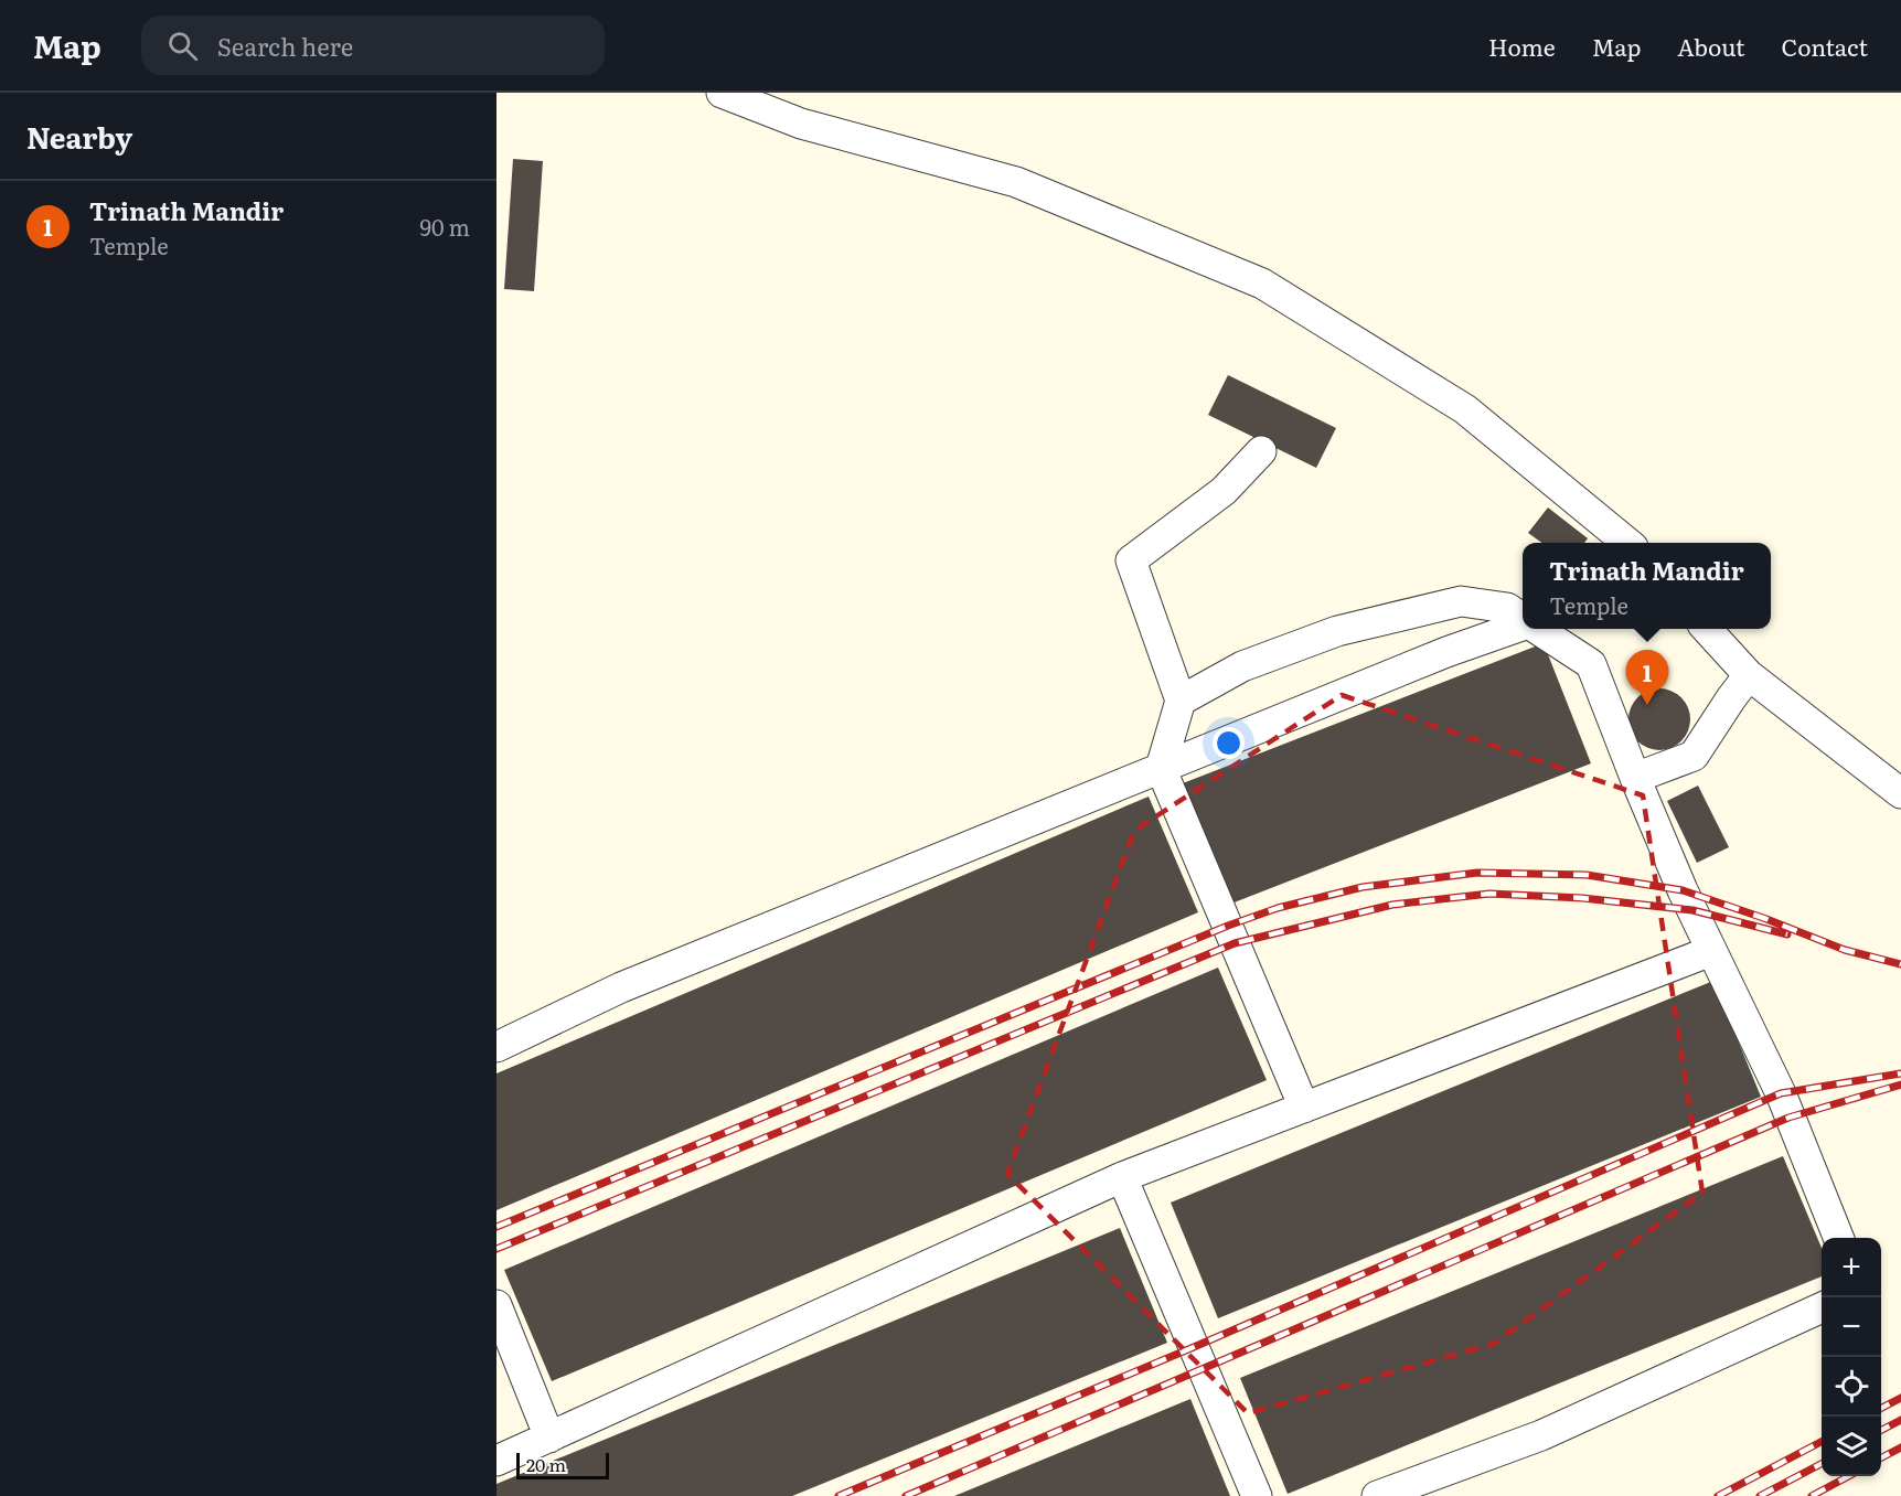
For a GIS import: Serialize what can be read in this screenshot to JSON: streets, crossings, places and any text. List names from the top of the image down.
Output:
{
  "scale_bar": "20 m",
  "page": {
    "header": "Map",
    "search": "Search here",
    "nav": [
      "Home",
      "Map",
      "About",
      "Contact"
    ],
    "heading": "Nearby",
    "list": [
      {
        "mark": "1",
        "name": "Trinath Mandir",
        "note": "Temple",
        "value": "90 m"
      }
    ],
    "popup": ["Trinath Mandir", "Temple"],
    "pins": "1",
    "map_buttons": ["+", "−"],
    "scale": "20 m"
  }
}
